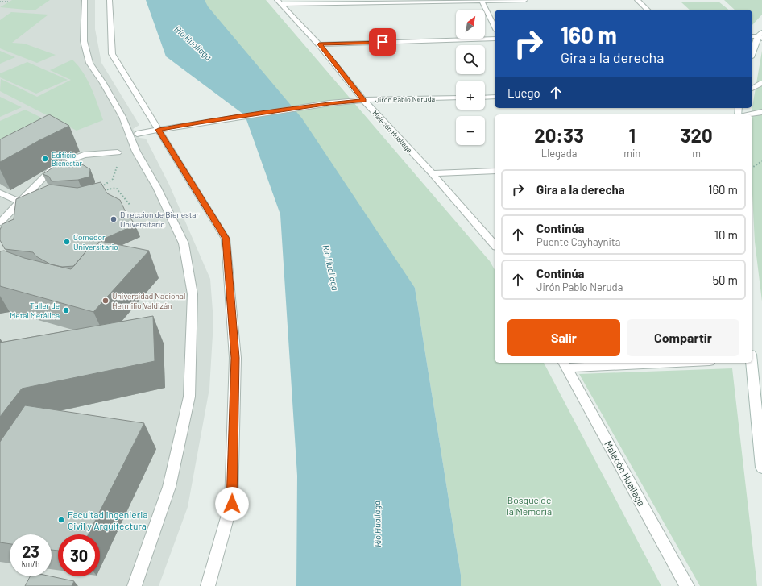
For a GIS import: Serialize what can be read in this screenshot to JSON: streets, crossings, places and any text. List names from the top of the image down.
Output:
{
  "streets": {
    "street": ["Jirón Pablo Neruda", "Malecón Huallaga"]
  },
  "crossings": [
    ["Jirón Pablo Neruda", "Malecón Huallaga"]
  ],
  "water": ["Río Huallaga"],
  "parks": ["Bosque de la Memoria"],
  "places": [
    "Edificio Bienestar",
    "Direccion de Bienestar Universitario",
    "Comedor Universitario",
    "Universidad Nacional Hermilio Valdizán",
    "Taller de Metal Metálica",
    "Facultad Ingenieria Civil y Arquitectura"
  ],
  "north": "top right",
  "page": {
    "map_buttons": ["+", "−"],
    "turn": ["160 m", "Gira a la derecha"],
    "then": "Luego",
    "eta": [
      "20:33",
      "Llegada",
      "1",
      "min",
      "320",
      "m"
    ],
    "list": [
      {
        "name": "Gira a la derecha",
        "value": "160 m"
      },
      {
        "name": "Continúa",
        "note": "Puente Cayhaynita",
        "value": "10 m"
      },
      {
        "name": "Continúa",
        "note": "Jirón Pablo Neruda",
        "value": "50 m"
      }
    ],
    "buttons": ["Salir", "Compartir"],
    "speed": "23 km/h",
    "limit": "30"
  }
}
